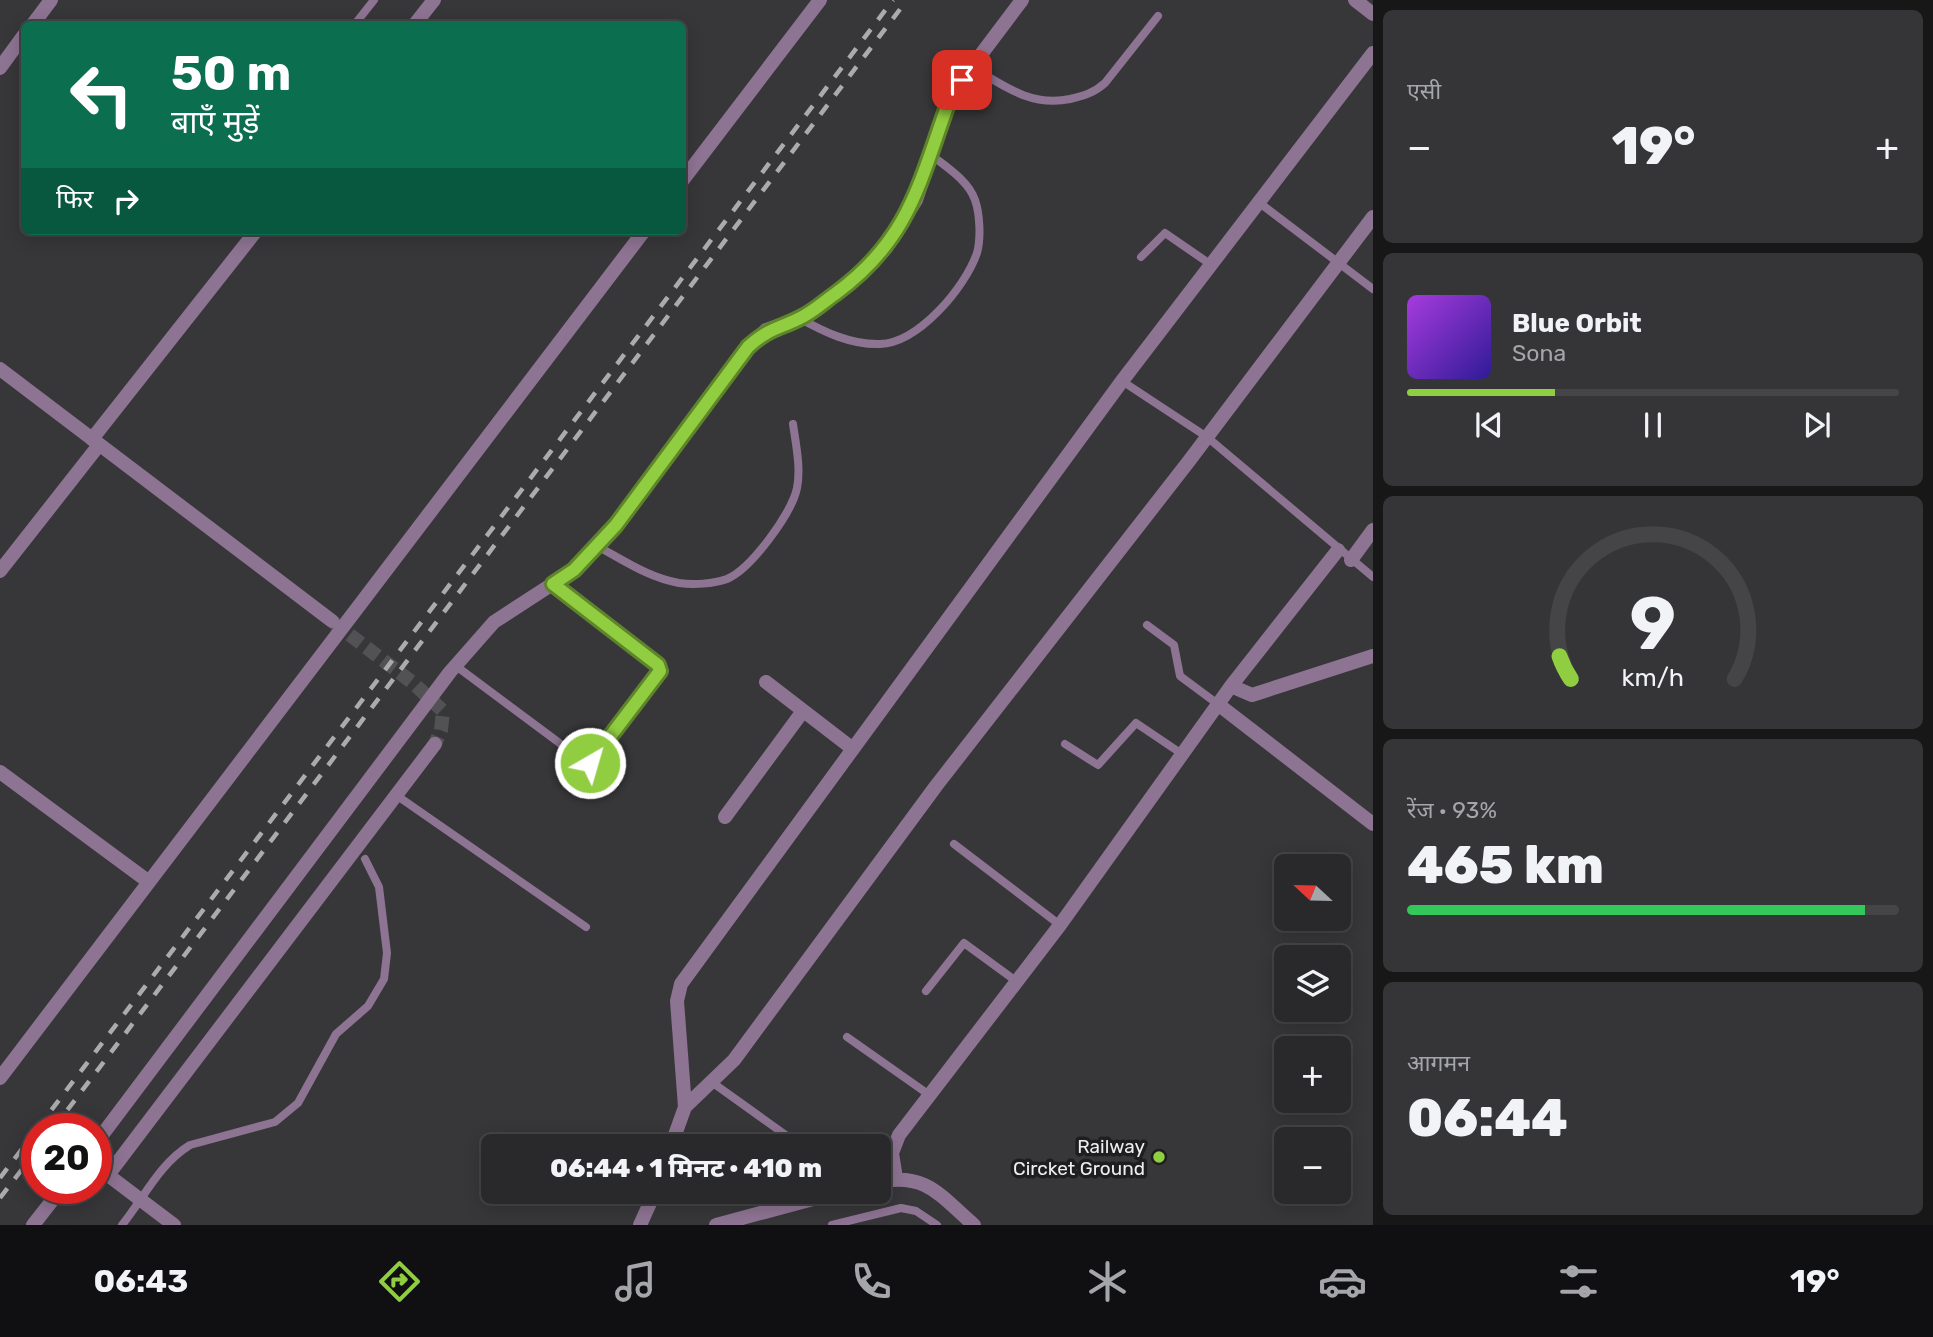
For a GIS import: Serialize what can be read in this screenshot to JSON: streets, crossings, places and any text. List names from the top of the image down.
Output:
{
  "places": ["Railway Circket Ground"],
  "north": "left",
  "page": {
    "tile": [
      "एसी",
      ["रेंज · 93%", "465 km"],
      ["आगमन", "06:44"]
    ],
    "turn": ["50 m", "बाएँ मुड़ें"],
    "heat": ["−", "19°", "+"],
    "then": "फिर",
    "song": ["Blue Orbit", "Sona"],
    "map_buttons": ["+", "−"],
    "limit": "20",
    "trip": "06:44 · 1 मिनट · 410 m",
    "tabs": ["06:43", "19°"],
    "gauge": ["9", "km/h"]
  }
}
